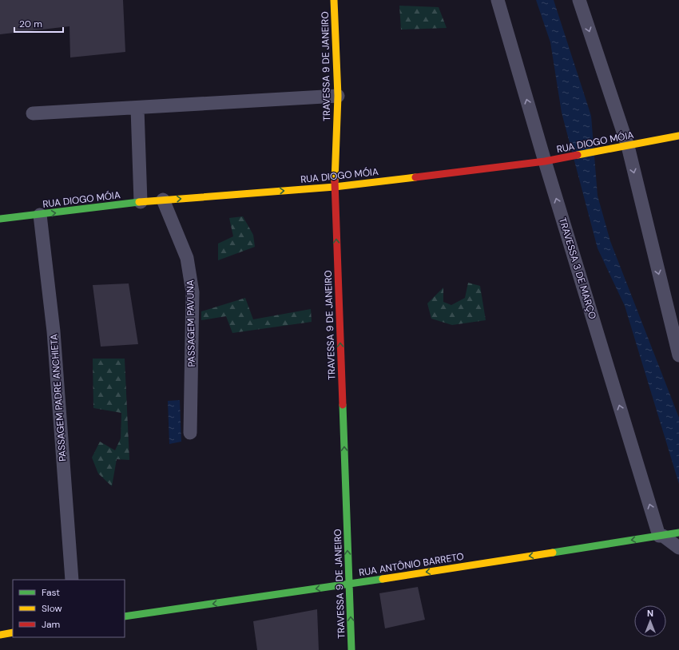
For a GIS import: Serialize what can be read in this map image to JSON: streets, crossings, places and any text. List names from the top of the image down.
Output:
{
  "streets": {
    "main road": ["TRAVESSA 9 DE JANEIRO", "RUA DIOGO MÓIA", "RUA ANTÔNIO BARRETO"],
    "street": ["TRAVESSA 3 DE MARÇO", "PASSAGEM PAVUNA", "PASSAGEM PADRE ANCHIETA"]
  },
  "crossings": [
    ["TRAVESSA 9 DE JANEIRO", "RUA DIOGO MÓIA"],
    ["TRAVESSA 9 DE JANEIRO", "RUA ANTÔNIO BARRETO"],
    ["RUA DIOGO MÓIA", "TRAVESSA 3 DE MARÇO"],
    ["RUA DIOGO MÓIA", "PASSAGEM PAVUNA"],
    ["RUA DIOGO MÓIA", "PASSAGEM PADRE ANCHIETA"],
    ["TRAVESSA 3 DE MARÇO", "RUA ANTÔNIO BARRETO"]
  ],
  "one_way": ["TRAVESSA 9 DE JANEIRO", "RUA DIOGO MÓIA", "RUA ANTÔNIO BARRETO"],
  "legend": ["Fast", "Slow", "Jam"],
  "scale_bar": "20 m",
  "north": "top"
}
